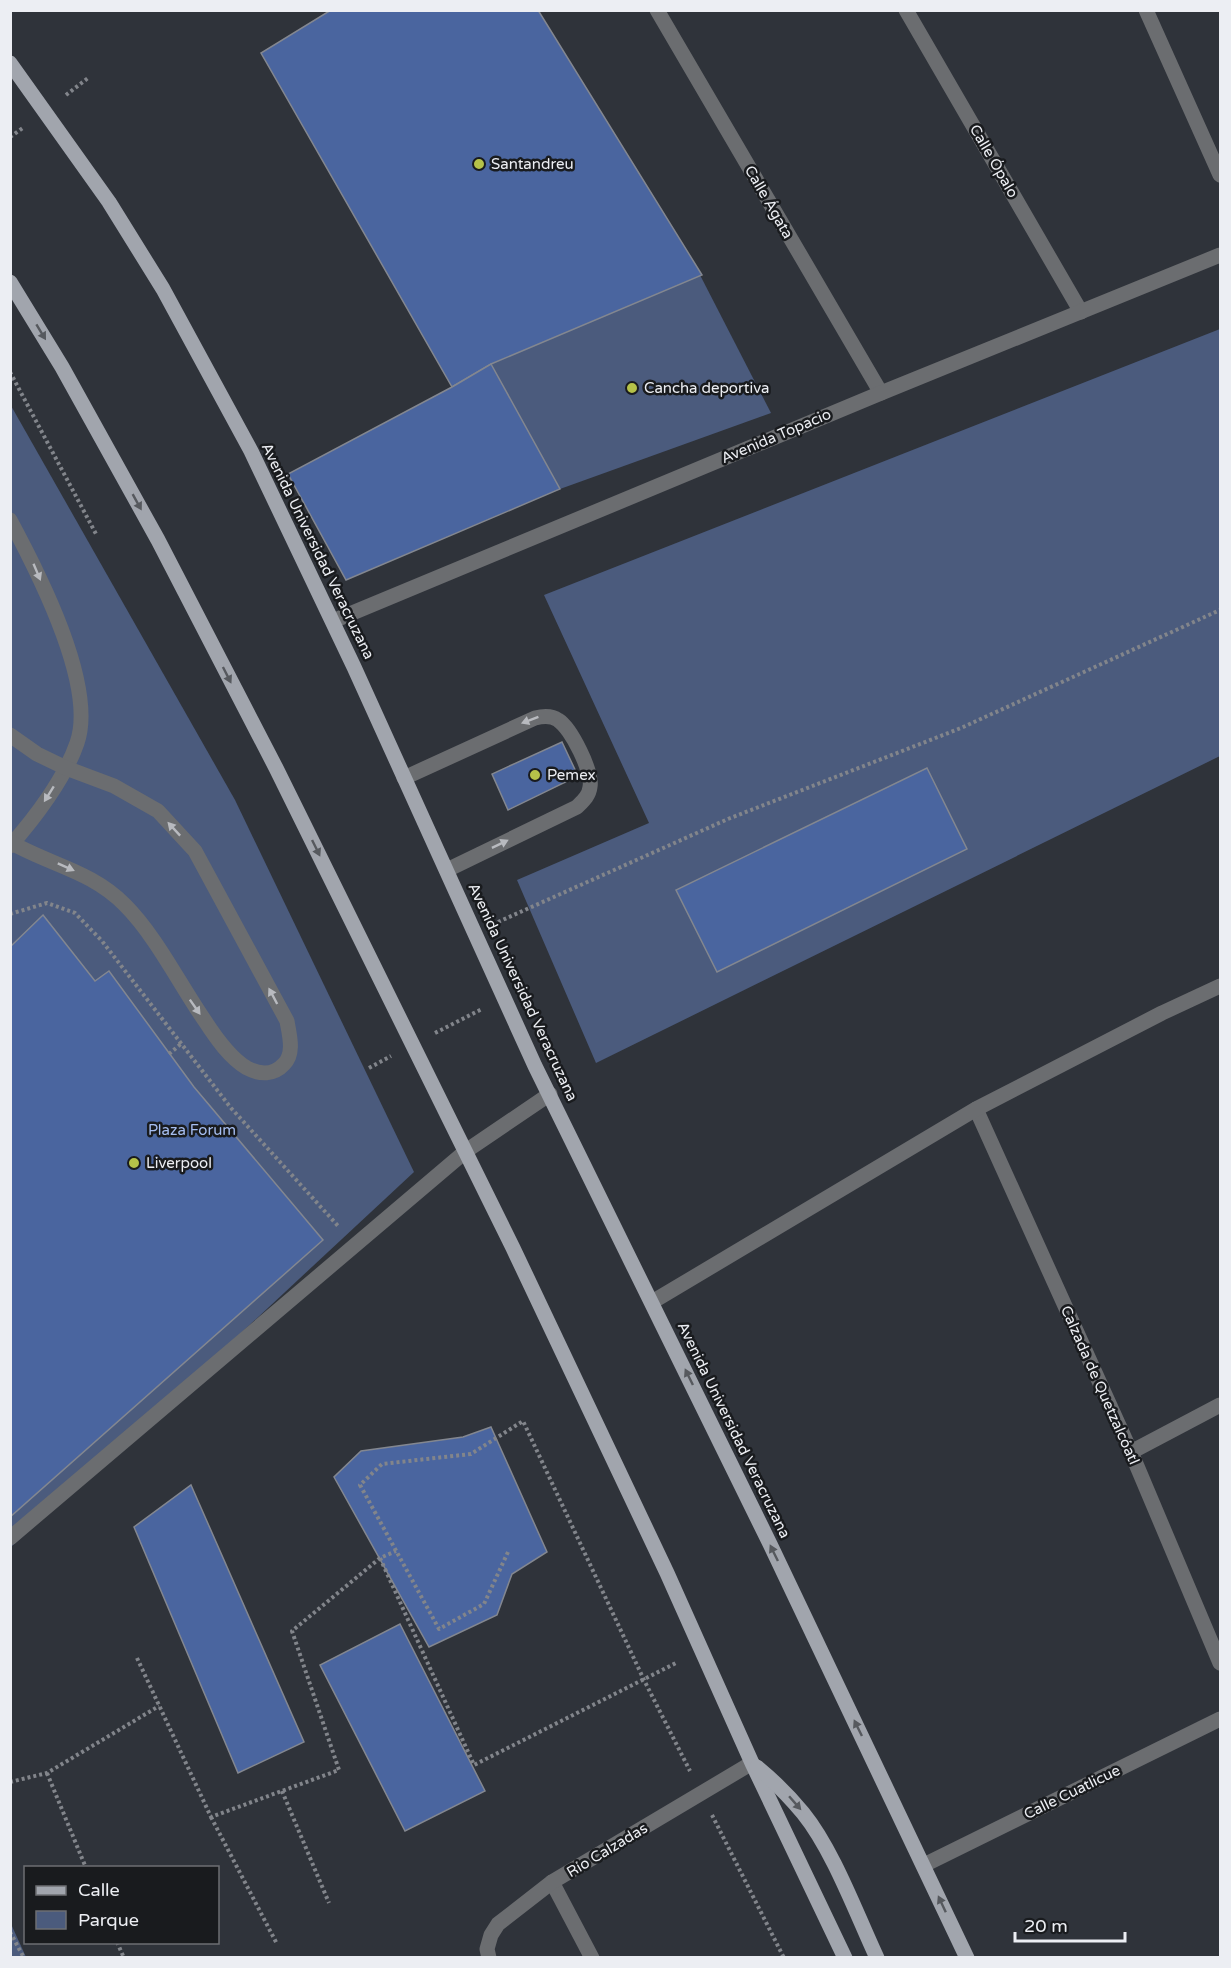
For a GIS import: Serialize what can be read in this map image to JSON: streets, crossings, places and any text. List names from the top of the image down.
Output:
{
  "streets": {
    "main road": ["Avenida Universidad Veracruzana"],
    "street": [
      "Calle Ópalo",
      "Calle Ágata",
      "Avenida Topacio",
      "Calzada de Quetzalcóatl",
      "Calle Cuatlicue",
      "Río Calzadas"
    ]
  },
  "crossings": [
    ["Calle Ópalo", "Avenida Topacio"],
    ["Calle Ágata", "Avenida Topacio"],
    ["Avenida Topacio", "Avenida Universidad Veracruzana"],
    ["Avenida Universidad Veracruzana", "Calle Cuatlicue"]
  ],
  "parks": ["Plaza Forum"],
  "places": [
    "Santandreu",
    "Cancha deportiva",
    "Pemex",
    "Liverpool"
  ],
  "legend": ["Calle", "Parque"],
  "scale_bar": "20 m"
}
